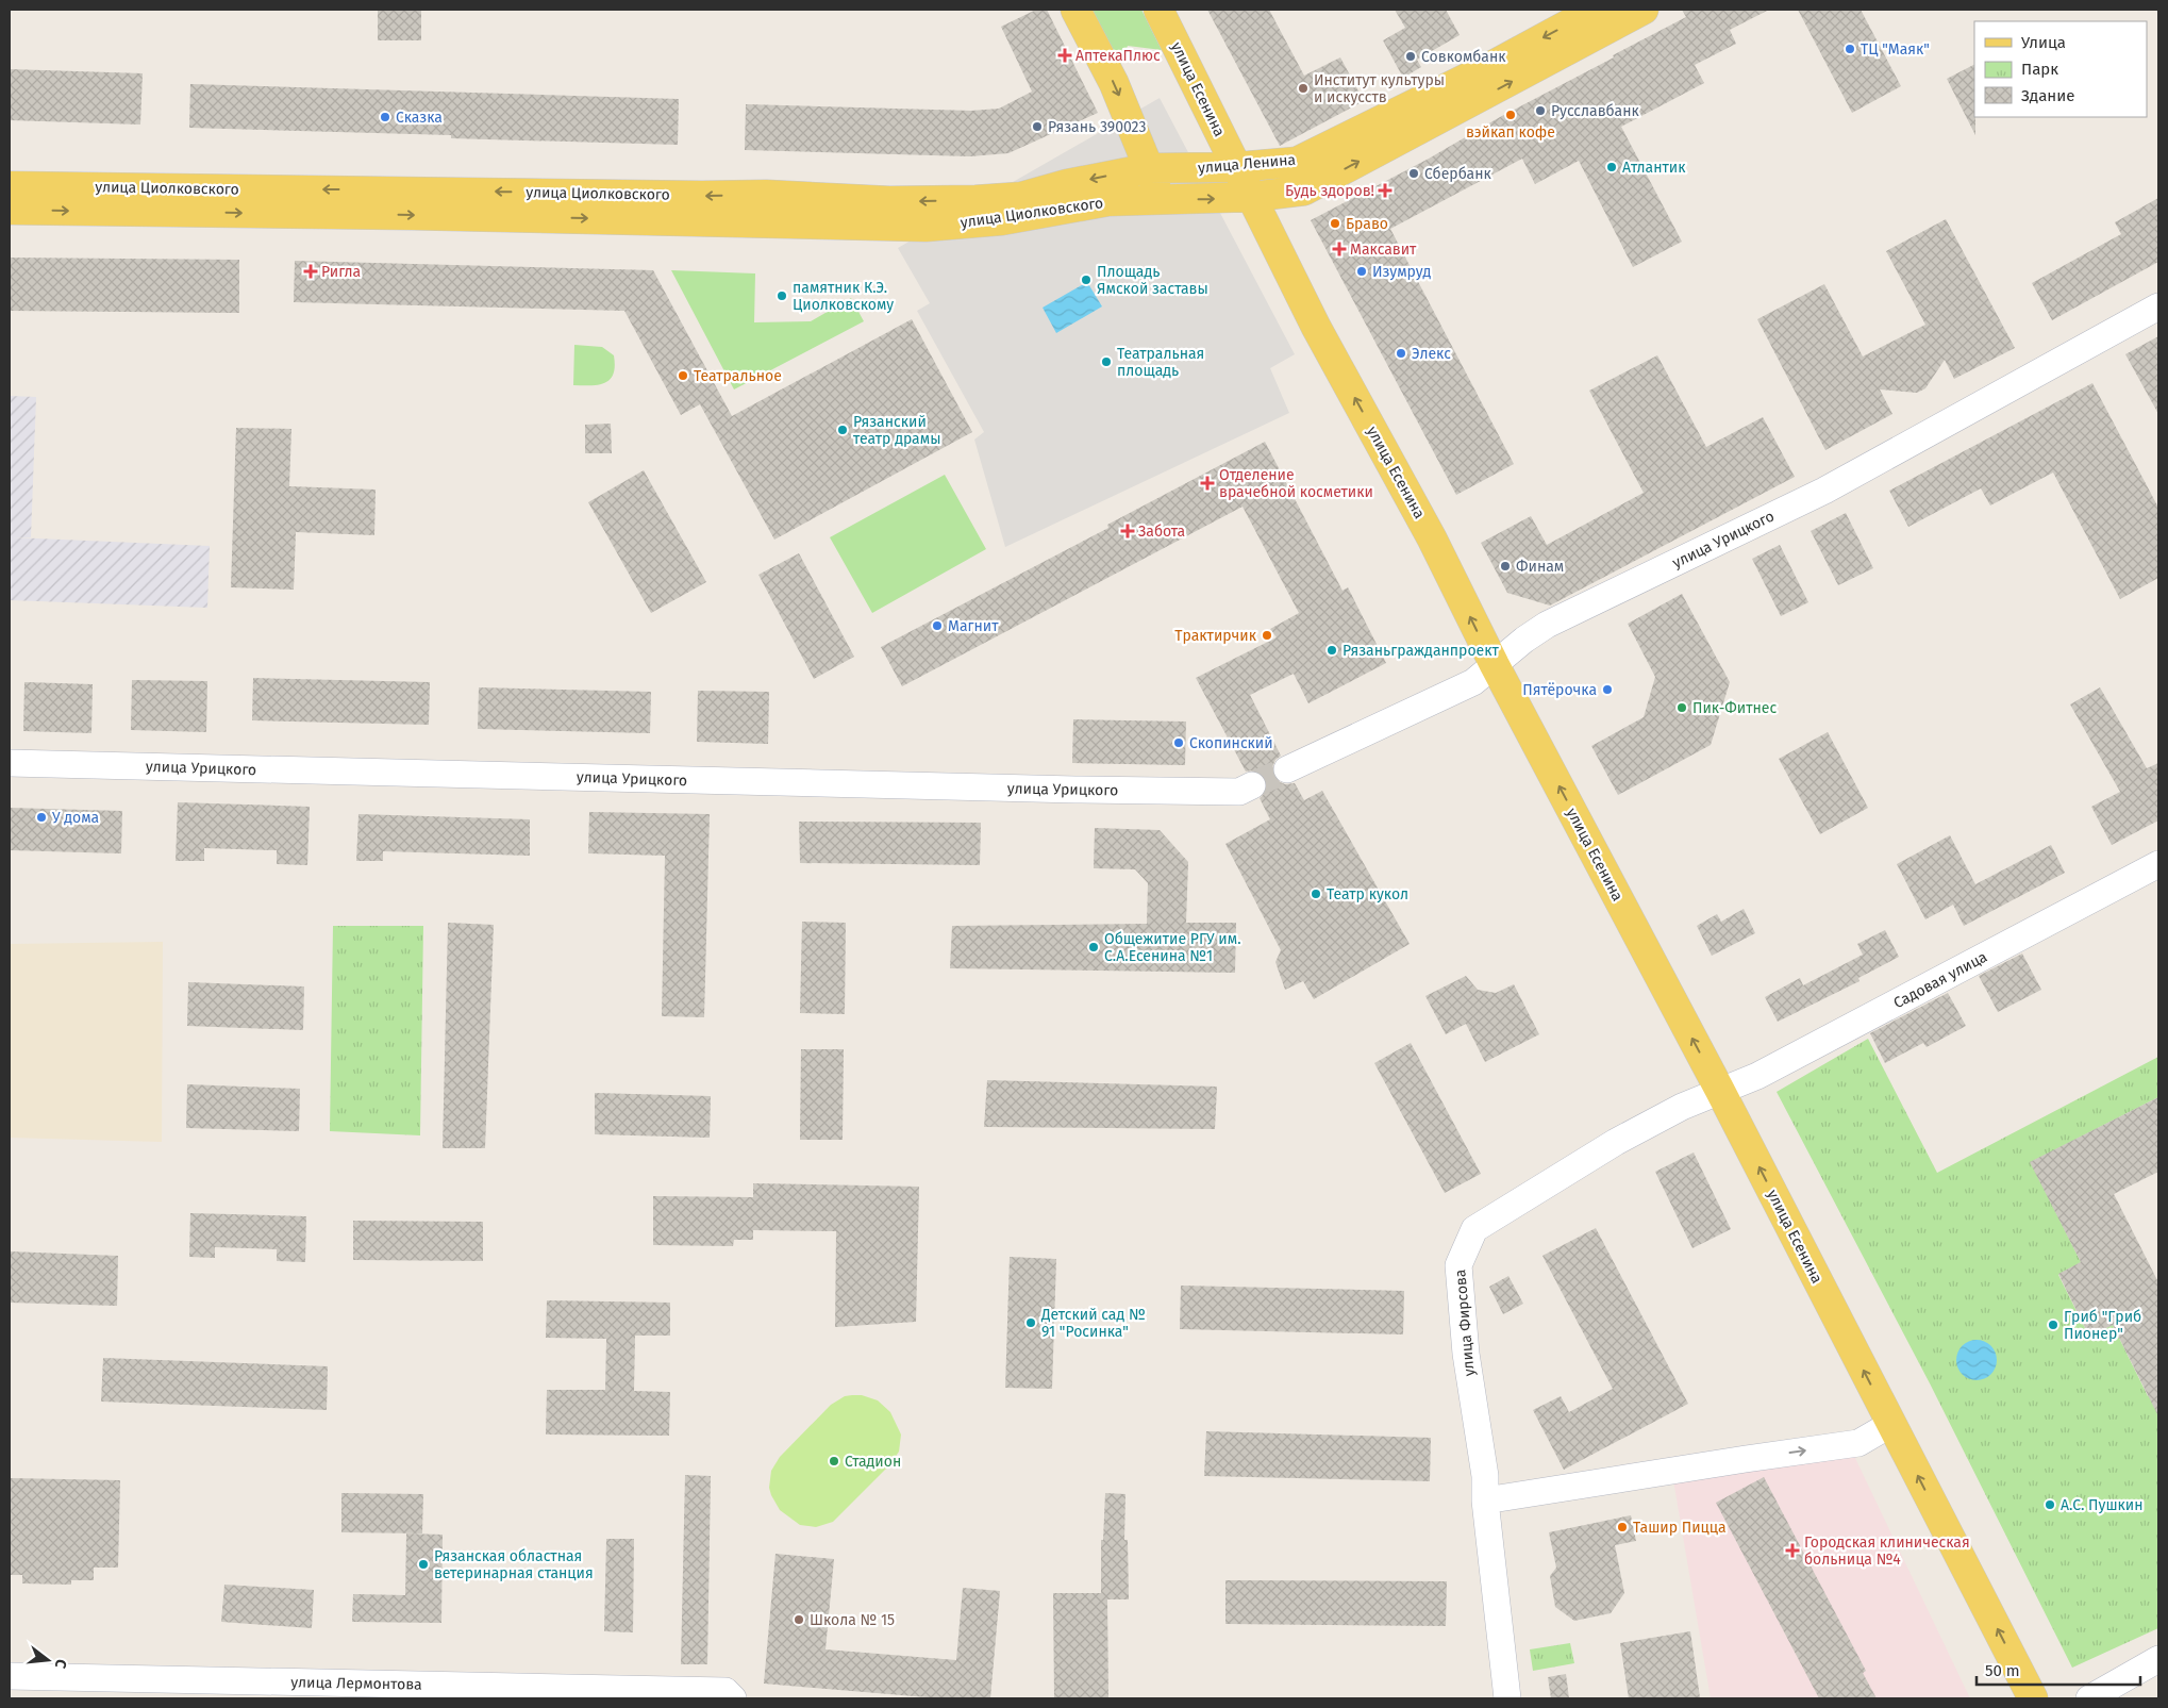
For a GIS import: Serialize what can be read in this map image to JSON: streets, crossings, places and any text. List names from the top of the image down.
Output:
{
  "streets": {
    "main road": ["улица Есенина", "улица Ленина", "улица Циолковского"],
    "street": [
      "улица Урицкого",
      "Садовая улица",
      "улица Фирсова",
      "улица Лермонтова"
    ]
  },
  "crossings": [
    ["улица Есенина", "улица Ленина"],
    ["улица Есенина", "улица Циолковского"],
    ["улица Есенина", "улица Урицкого"],
    ["улица Есенина", "Садовая улица"],
    ["улица Есенина", "улица Фирсова"],
    ["улица Ленина", "улица Циолковского"],
    ["Садовая улица", "улица Фирсова"]
  ],
  "one_way": ["улица Есенина"],
  "places": {
    "other": [
      "ТЦ \"Маяк\"",
      "Совкомбанк",
      "Институт культуры и искусств",
      "Русславбанк",
      "вэйкап кофе",
      "Сказка",
      "Рязань 390023",
      "Атлантик",
      "Сбербанк",
      "Браво",
      "Изумруд",
      "Площадь Ямской заставы",
      "памятник К.Э. Циолковскому",
      "Элекс",
      "Театральная площадь",
      "Театральное",
      "Рязанский театр драмы",
      "Финам",
      "Магнит",
      "Трактирчик",
      "Рязаньгражданпроект",
      "Пятёрочка",
      "Пик-Фитнес",
      "Скопинский",
      "У дома",
      "Театр кукол",
      "Общежитие РГУ им. С.А.Есенина №1",
      "Детский сад № 91 \"Росинка\"",
      "Гриб \"Гриб Пионер\"",
      "Стадион",
      "А.С. Пушкин",
      "Ташир Пицца",
      "Рязанская областная ветеринарная станция",
      "Школа № 15"
    ],
    "health": [
      "АптекаПлюс",
      "Будь здоров!",
      "Максавит",
      "Ригла",
      "Отделение врачебной косметики",
      "Забота",
      "Городская клиническая больница №4"
    ]
  },
  "legend": ["Улица", "Парк", "Здание"],
  "scale_bar": "50 m",
  "north": "right"
}
